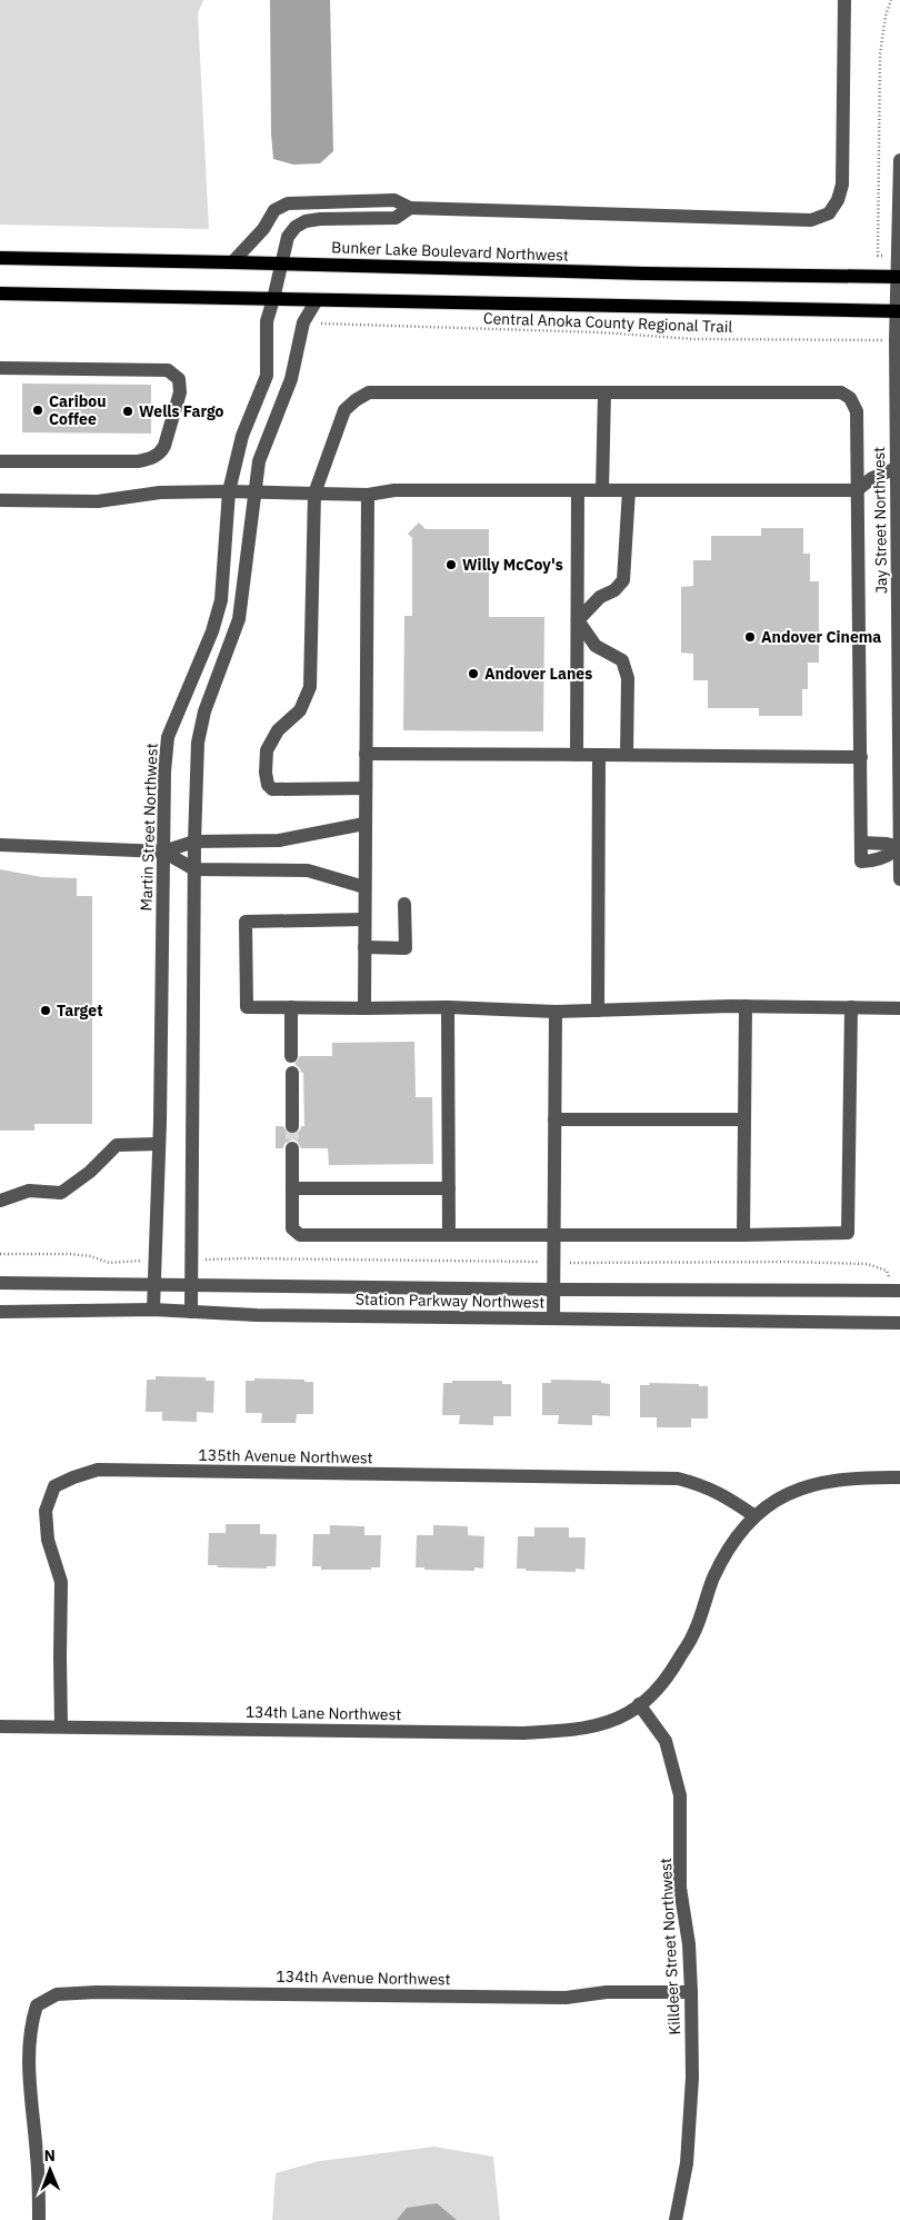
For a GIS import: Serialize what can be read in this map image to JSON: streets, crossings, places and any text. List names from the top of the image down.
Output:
{
  "streets": {
    "main road": ["Bunker Lake Boulevard Northwest"],
    "street": [
      "Jay Street Northwest",
      "Martin Street Northwest",
      "Station Parkway Northwest",
      "135th Avenue Northwest",
      "134th Lane Northwest",
      "Killdeer Street Northwest",
      "134th Avenue Northwest"
    ],
    "path": ["Central Anoka County Regional Trail"]
  },
  "crossings": [
    ["Bunker Lake Boulevard Northwest", "Jay Street Northwest"],
    ["Bunker Lake Boulevard Northwest", "Martin Street Northwest"],
    ["Central Anoka County Regional Trail", "Jay Street Northwest"],
    ["Martin Street Northwest", "Station Parkway Northwest"],
    ["135th Avenue Northwest", "134th Lane Northwest"],
    ["134th Lane Northwest", "Killdeer Street Northwest"],
    ["Killdeer Street Northwest", "134th Avenue Northwest"]
  ],
  "places": [
    "Caribou Coffee",
    "Wells Fargo",
    "Willy McCoy's",
    "Andover Cinema",
    "Andover Lanes",
    "Target"
  ],
  "north": "top"
}
